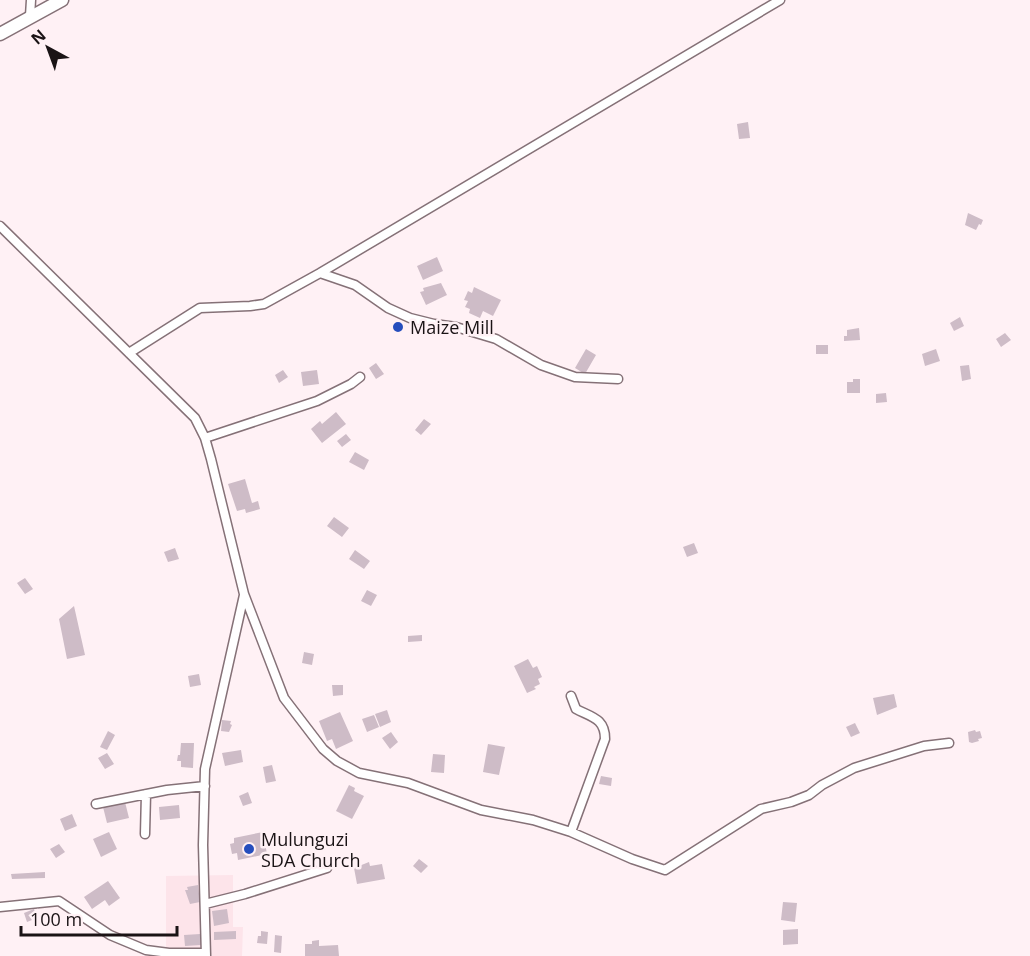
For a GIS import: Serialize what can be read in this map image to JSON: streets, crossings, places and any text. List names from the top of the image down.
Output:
{
  "places": ["Maize Mill", "Mulunguzi SDA Church"],
  "scale_bar": "100 m",
  "north": "top left"
}
